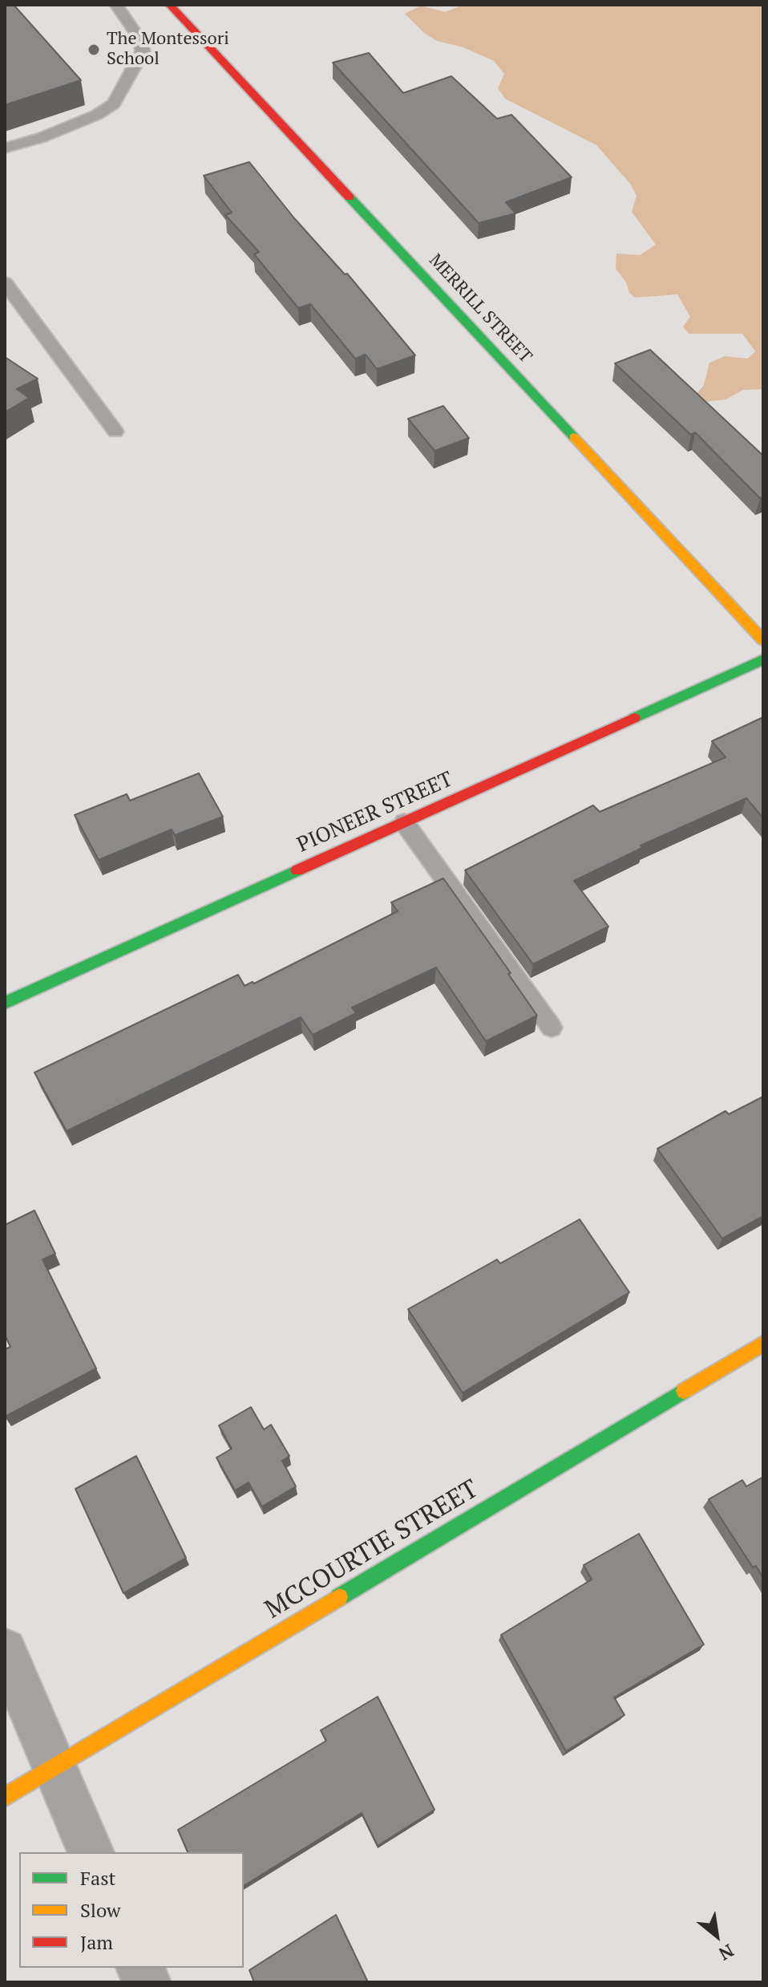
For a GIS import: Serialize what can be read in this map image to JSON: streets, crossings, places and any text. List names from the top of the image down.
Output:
{
  "streets": {
    "street": ["MERRILL STREET", "PIONEER STREET", "MCCOURTIE STREET"]
  },
  "places": ["The Montessori School"],
  "legend": ["Fast", "Slow", "Jam"],
  "north": "bottom right"
}
